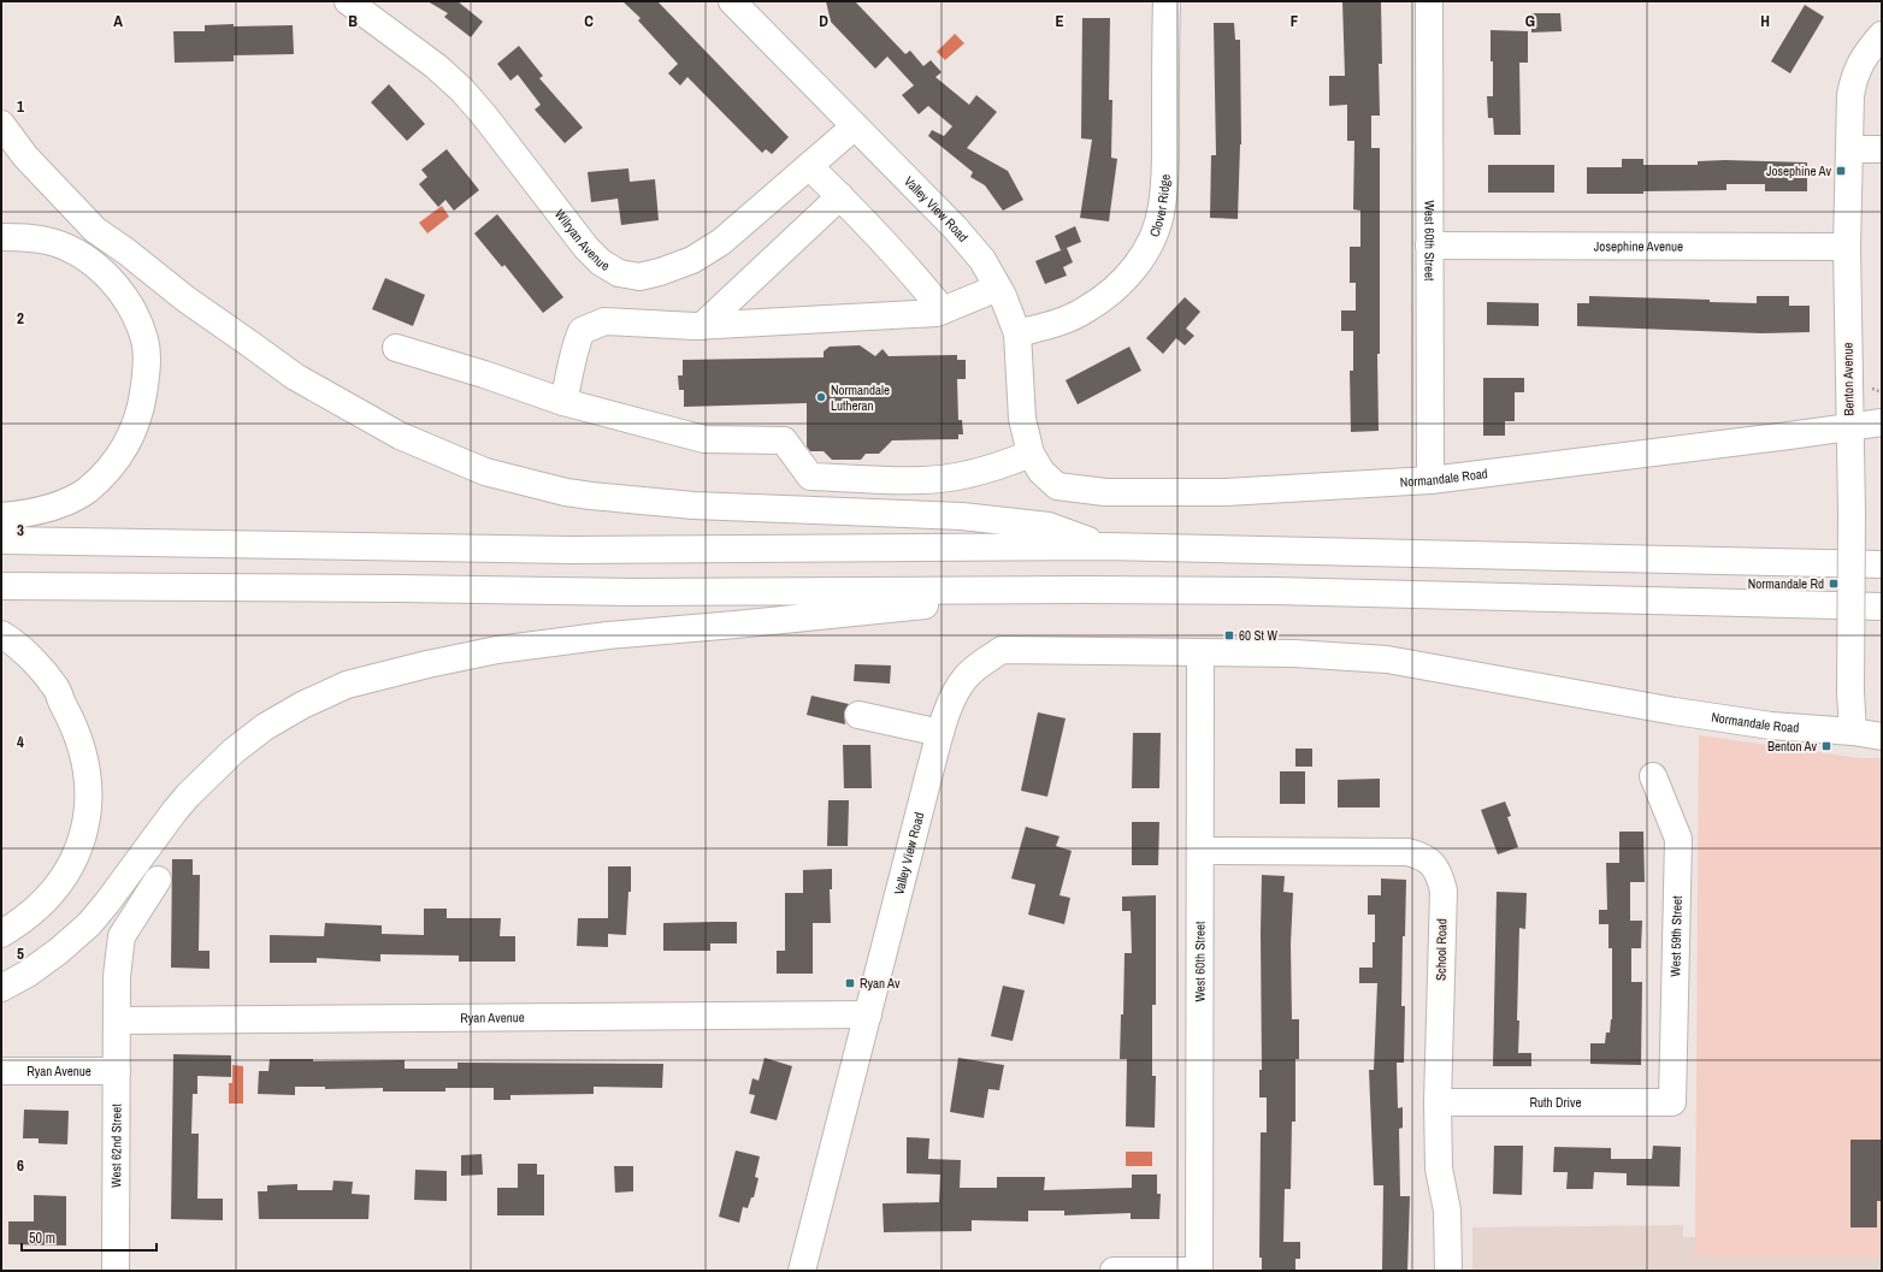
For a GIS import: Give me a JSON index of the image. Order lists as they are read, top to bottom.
{
  "streets": {
    "main road": [
      "Clover Ridge",
      "Valley View Road",
      "Wilryan Avenue",
      "West 60th Street",
      "Josephine Avenue",
      "Benton Avenue",
      "Normandale Road",
      "West 59th Street",
      "School Road",
      "Ryan Avenue",
      "Ruth Drive",
      "West 62nd Street"
    ]
  },
  "crossings": [
    ["Clover Ridge", "Valley View Road"],
    ["Valley View Road", "Wilryan Avenue"],
    ["Valley View Road", "West 60th Street"],
    ["Valley View Road", "Normandale Road"],
    ["Valley View Road", "Ryan Avenue"],
    ["West 60th Street", "Josephine Avenue"],
    ["West 60th Street", "Normandale Road"],
    ["West 60th Street", "School Road"],
    ["Josephine Avenue", "Benton Avenue"],
    ["Benton Avenue", "Normandale Road"],
    ["West 59th Street", "Ruth Drive"],
    ["School Road", "Ruth Drive"],
    ["Ryan Avenue", "West 62nd Street"]
  ],
  "places": {
    "transit": [
      "Josephine Av",
      "Normandale Rd",
      "60 St W",
      "Benton Av",
      "Ryan Av"
    ],
    "other": ["Normandale Lutheran"]
  },
  "scale_bar": "50 m",
  "grid": {
    "columns": [
      "A",
      "B",
      "C",
      "D",
      "E",
      "F",
      "G",
      "H"
    ],
    "rows": [
      "1",
      "2",
      "3",
      "4",
      "5",
      "6"
    ]
  }
}
